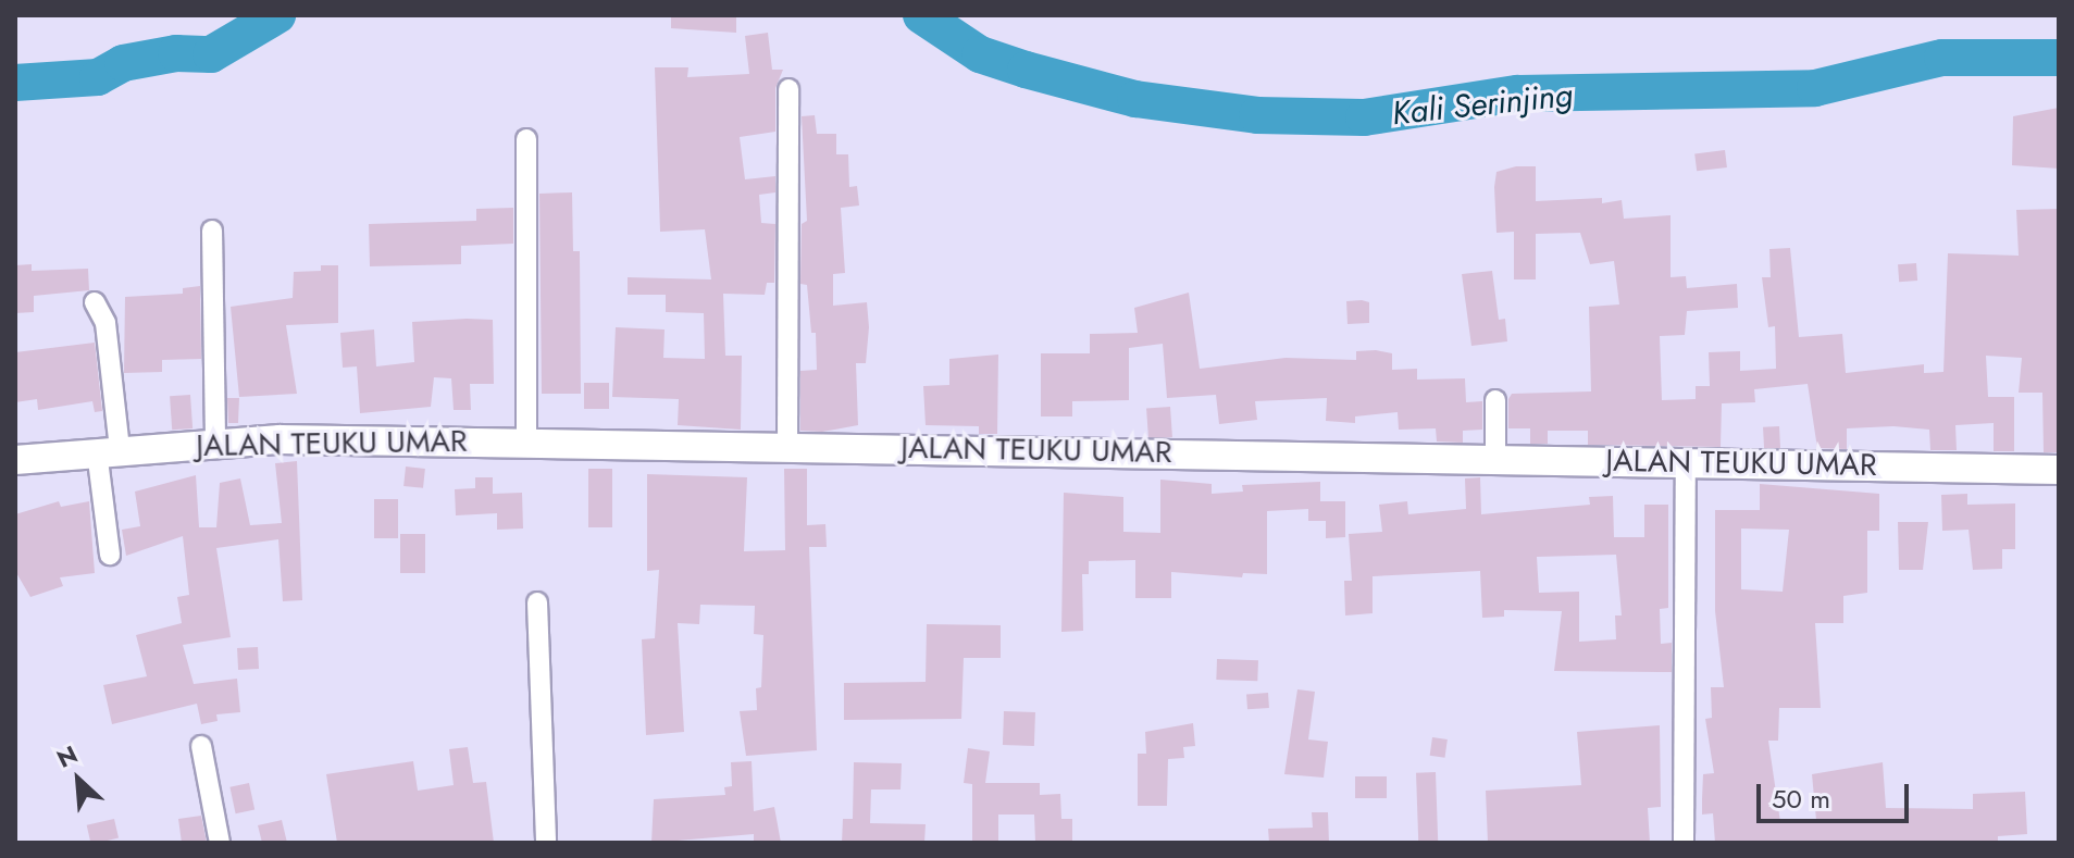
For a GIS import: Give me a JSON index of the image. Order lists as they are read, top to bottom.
{
  "streets": {
    "main road": ["JALAN TEUKU UMAR"]
  },
  "water": ["Kali Serinjing"],
  "scale_bar": "50 m",
  "north": "top left"
}
